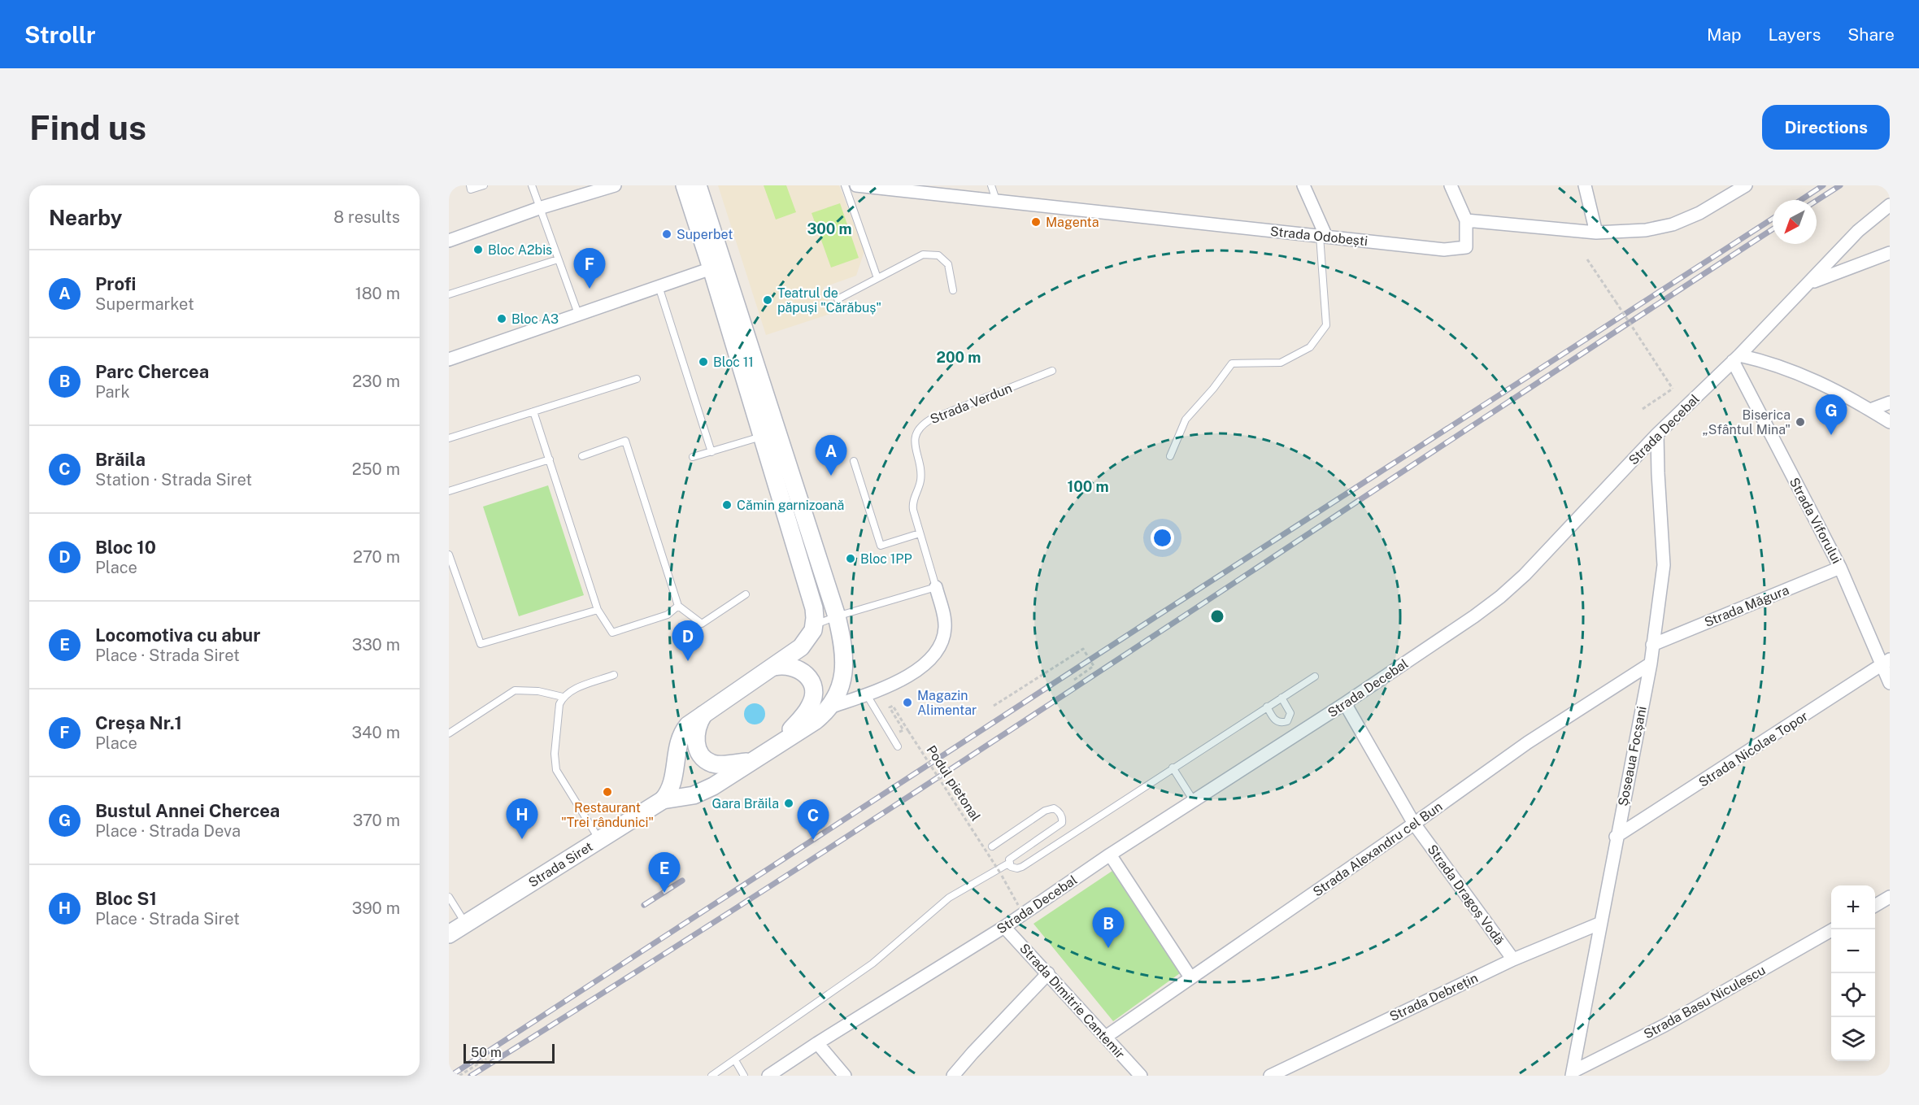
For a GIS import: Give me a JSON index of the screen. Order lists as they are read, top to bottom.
{
  "streets": {
    "street": [
      "Strada Odobești",
      "Strada Decebal",
      "Strada Viforului",
      "Strada Măgura",
      "Strada Nicolae Topor",
      "Șoseaua Focșani",
      "Strada Alexandru cel Bun",
      "Strada Siret",
      "Strada Dragoș Vodă",
      "Strada Debrețin",
      "Strada Dimitrie Cantemir",
      "Strada Basu Niculescu"
    ],
    "lane": ["Strada Verdun"],
    "path": ["Podul pietonal"]
  },
  "crossings": [
    ["Strada Decebal", "Strada Viforului"],
    ["Strada Decebal", "Șoseaua Focșani"],
    ["Strada Decebal", "Strada Dragoș Vodă"],
    ["Strada Decebal", "Strada Dimitrie Cantemir"],
    ["Strada Viforului", "Strada Măgura"],
    ["Strada Viforului", "Strada Nicolae Topor"],
    ["Strada Măgura", "Șoseaua Focșani"],
    ["Strada Nicolae Topor", "Șoseaua Focșani"],
    ["Șoseaua Focșani", "Strada Alexandru cel Bun"],
    ["Șoseaua Focșani", "Strada Debrețin"],
    ["Șoseaua Focșani", "Strada Basu Niculescu"],
    ["Strada Alexandru cel Bun", "Strada Dragoș Vodă"],
    ["Strada Alexandru cel Bun", "Strada Dimitrie Cantemir"],
    ["Strada Dragoș Vodă", "Strada Debrețin"]
  ],
  "places": [
    "Magenta",
    "Superbet",
    "Bloc A2bis",
    "Teatrul de păpuși \"Cărăbuș\"",
    "Bloc A3",
    "Bloc 11",
    "Biserica „Sfântul Mina\"",
    "Cămin garnizoană",
    "Bloc 1PP",
    "Magazin Alimentar",
    "Restaurant \"Trei rândunici\"",
    "Gara Brăila"
  ],
  "scale_bar": "50 m",
  "north": "bottom left",
  "page": {
    "header": "Strollr",
    "nav": ["Map", "Layers", "Share"],
    "buttons": "Directions",
    "title": "Find us",
    "heading": ["Nearby", "8 results"],
    "pins": [
      "F",
      "G",
      "A",
      "D",
      "H",
      "C",
      "E",
      "B"
    ],
    "list": [
      {
        "mark": "A",
        "name": "Profi",
        "note": "Supermarket",
        "value": "180 m"
      },
      {
        "mark": "B",
        "name": "Parc Chercea",
        "note": "Park",
        "value": "230 m"
      },
      {
        "mark": "C",
        "name": "Brăila",
        "note": "Station · Strada Siret",
        "value": "250 m"
      },
      {
        "mark": "D",
        "name": "Bloc 10",
        "note": "Place",
        "value": "270 m"
      },
      {
        "mark": "E",
        "name": "Locomotiva cu abur",
        "note": "Place · Strada Siret",
        "value": "330 m"
      },
      {
        "mark": "F",
        "name": "Creșa Nr.1",
        "note": "Place",
        "value": "340 m"
      },
      {
        "mark": "G",
        "name": "Bustul Annei Chercea",
        "note": "Place · Strada Deva",
        "value": "370 m"
      },
      {
        "mark": "H",
        "name": "Bloc S1",
        "note": "Place · Strada Siret",
        "value": "390 m"
      }
    ],
    "map_buttons": ["+", "−"],
    "scale": "50 m"
  },
  "rings": ["300 m", "200 m", "100 m"]
}
